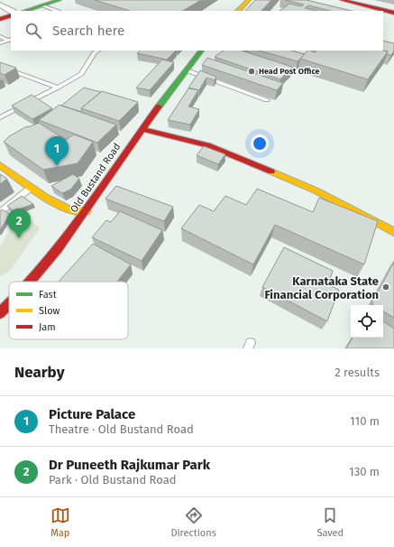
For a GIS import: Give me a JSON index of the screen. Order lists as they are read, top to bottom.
{
  "streets": {
    "street": ["Old Bustand Road"]
  },
  "places": ["Head Post Office", "Karnataka State Financial Corporation"],
  "legend": ["Fast", "Slow", "Jam"],
  "page": {
    "search": "Search here",
    "pins": ["1", "2"],
    "heading": ["Nearby", "2 results"],
    "list": [
      {
        "mark": "1",
        "name": "Picture Palace",
        "note": "Theatre · Old Bustand Road",
        "value": "110 m"
      },
      {
        "mark": "2",
        "name": "Dr Puneeth Rajkumar Park",
        "note": "Park · Old Bustand Road",
        "value": "130 m"
      }
    ],
    "nav": ["Map", "Directions", "Saved"]
  }
}
